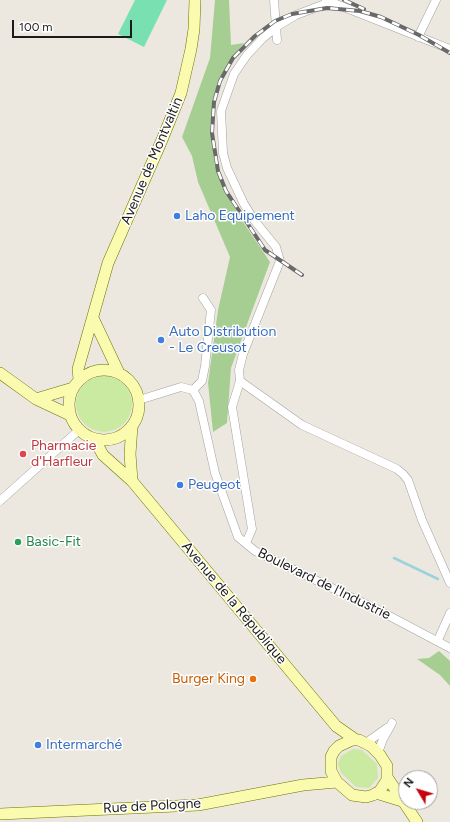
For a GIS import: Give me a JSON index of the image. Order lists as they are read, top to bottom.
{
  "streets": {
    "street": [
      "Avenue de Montvaltin",
      "Boulevard de l'Industrie",
      "Avenue de la République",
      "Rue de Pologne"
    ]
  },
  "crossings": [
    ["Avenue de Montvaltin", "Avenue de la République"],
    ["Avenue de la République", "Rue de Pologne"]
  ],
  "places": [
    "Laho Equipement",
    "Auto Distribution - Le Creusot",
    "Pharmacie d'Harfleur",
    "Peugeot",
    "Basic-Fit",
    "Burger King",
    "Intermarché"
  ],
  "scale_bar": "100 m",
  "north": "top left"
}
